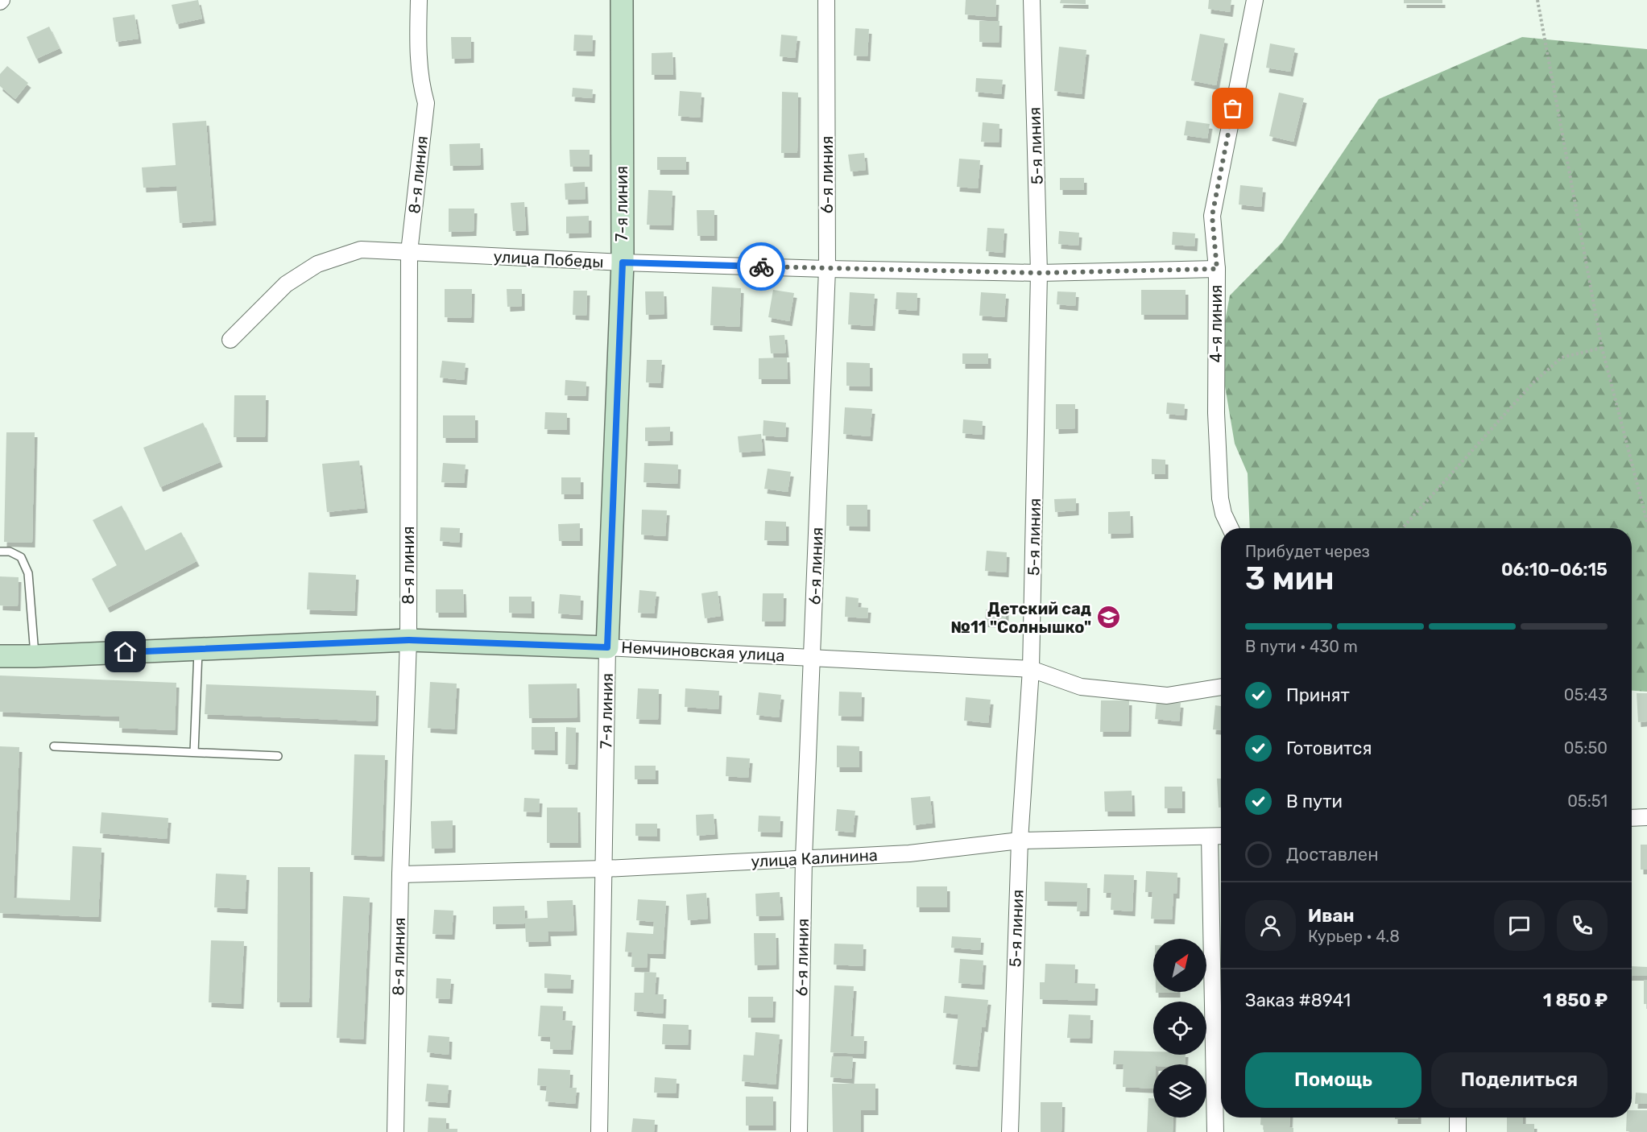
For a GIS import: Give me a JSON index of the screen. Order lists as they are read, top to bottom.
{
  "streets": {
    "main road": ["7-я линия", "Немчиновская улица"],
    "street": [
      "5-я линия",
      "8-я линия",
      "6-я линия",
      "улица Победы",
      "4-я линия",
      "улица Калинина"
    ]
  },
  "crossings": [
    ["5-я линия", "улица Победы"],
    ["5-я линия", "Немчиновская улица"],
    ["5-я линия", "улица Калинина"],
    ["8-я линия", "улица Победы"],
    ["8-я линия", "Немчиновская улица"],
    ["8-я линия", "улица Калинина"],
    ["6-я линия", "улица Победы"],
    ["6-я линия", "Немчиновская улица"],
    ["6-я линия", "улица Калинина"],
    ["7-я линия", "улица Победы"],
    ["7-я линия", "Немчиновская улица"],
    ["7-я линия", "улица Калинина"],
    ["улица Победы", "4-я линия"]
  ],
  "places": {
    "school or university": ["Детский сад №11 \"Солнышко\""]
  },
  "north": "top right",
  "page": {
    "heading": ["3 мин", "Прибудет через", "06:10–06:15"],
    "panel": [
      "Иван",
      "Курьер · 4.8",
      "Заказ #8941",
      "1 850 ₽"
    ],
    "bar": "В пути · 430 m",
    "list": [
      ["Принят", "05:43"],
      ["Готовится", "05:50"],
      ["В пути", "05:51"],
      "Доставлен"
    ],
    "buttons": ["Помощь", "Поделиться"]
  }
}
